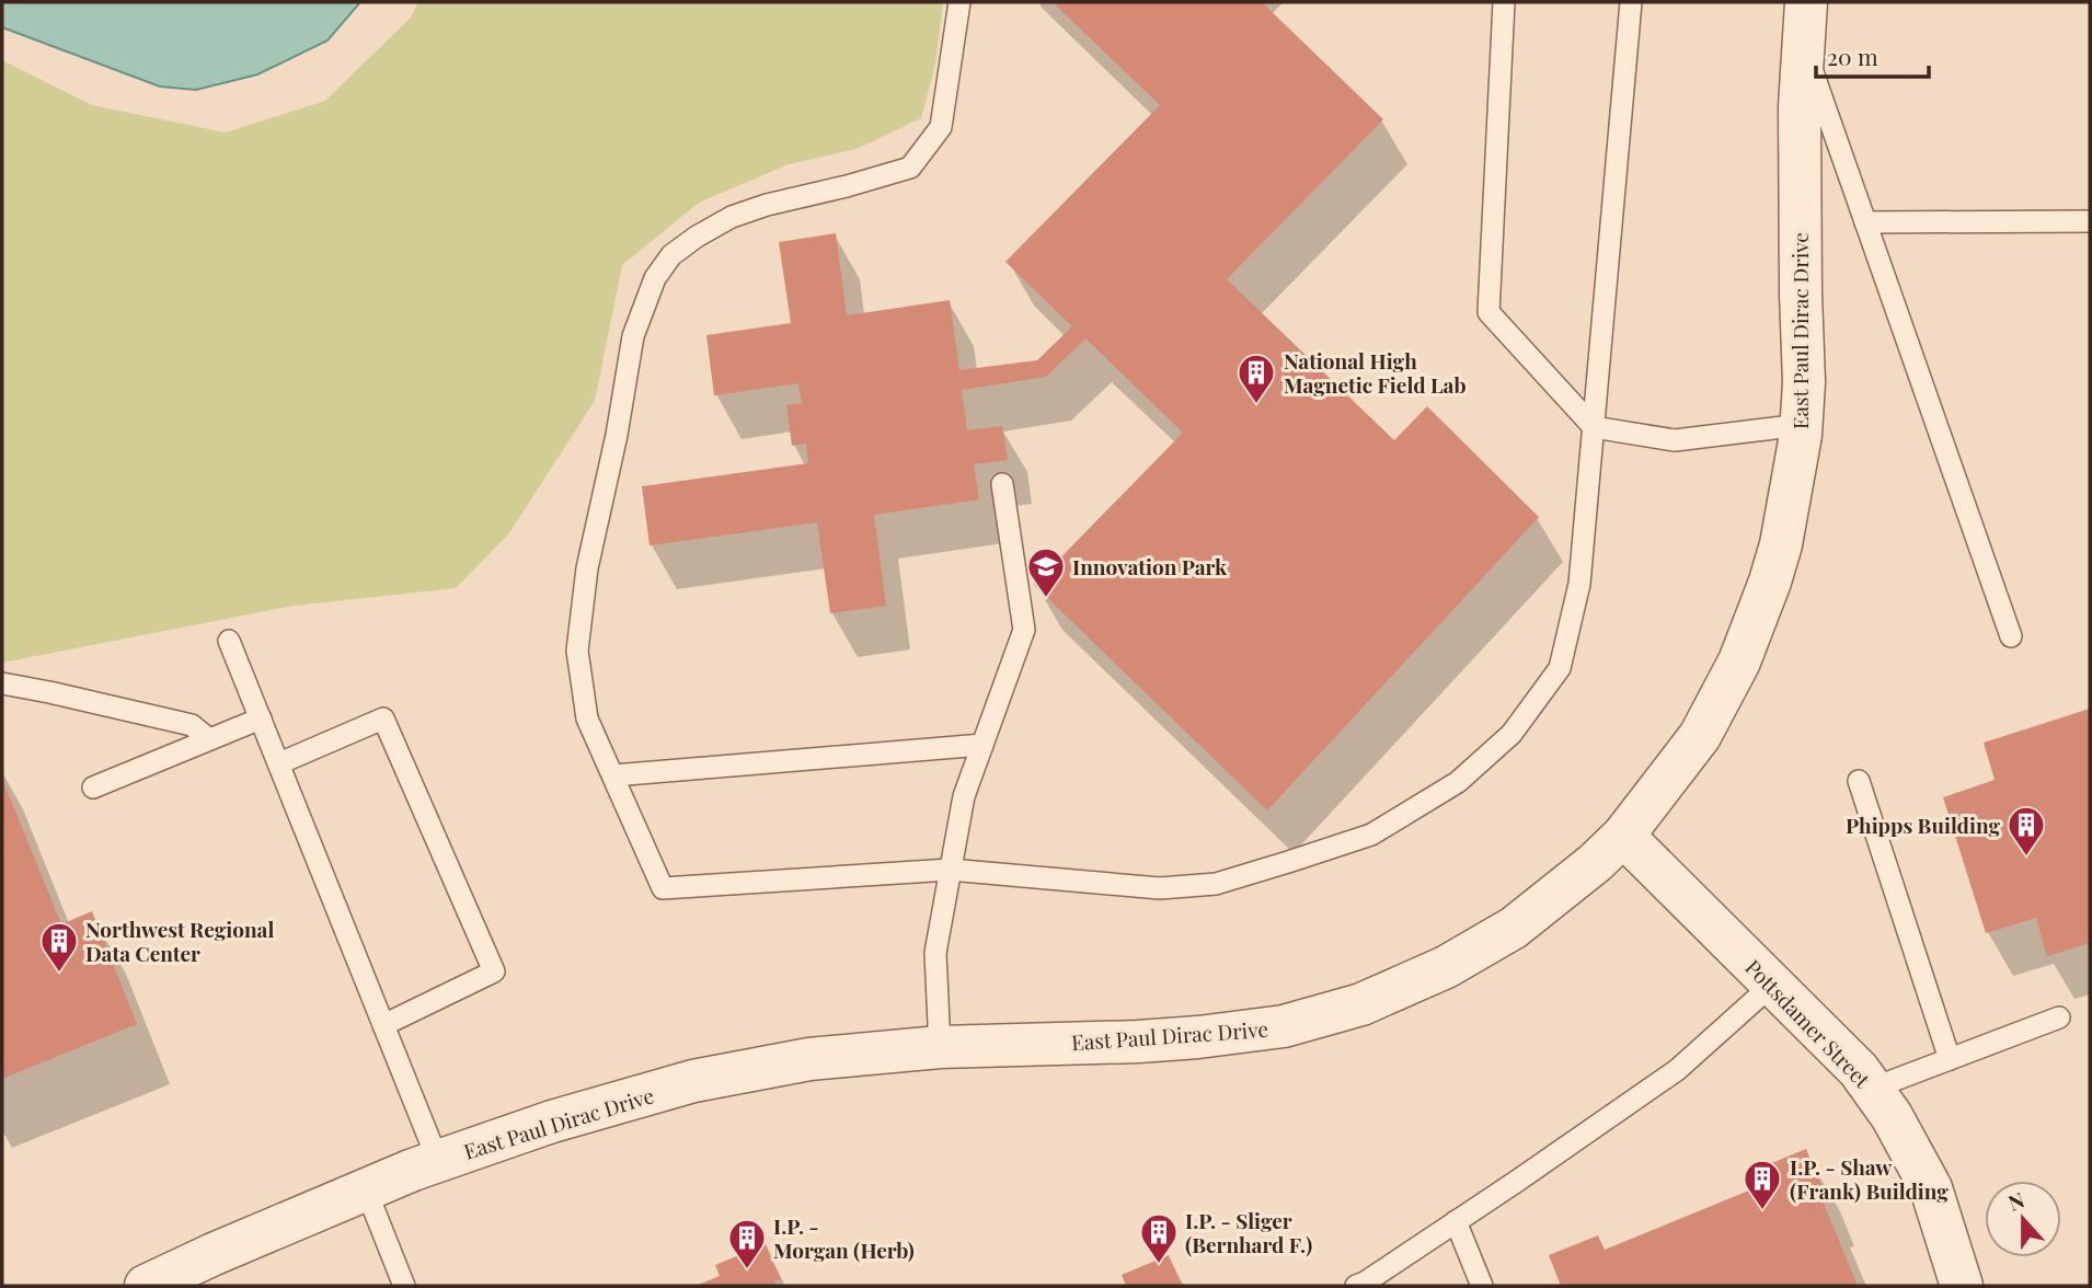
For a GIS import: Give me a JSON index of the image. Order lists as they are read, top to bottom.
{
  "streets": {
    "street": ["East Paul Dirac Drive", "Pottsdamer Street"]
  },
  "crossings": [
    ["East Paul Dirac Drive", "Pottsdamer Street"]
  ],
  "places": {
    "building": [
      "National High Magnetic Field Lab",
      "Phipps Building",
      "Northwest Regional Data Center",
      "I.P. - Shaw (Frank) Building",
      "I.P. - Sliger (Bernhard F.)",
      "I.P. - Morgan (Herb)"
    ],
    "school or university": ["Innovation Park"]
  },
  "scale_bar": "20 m",
  "north": "top"
}
